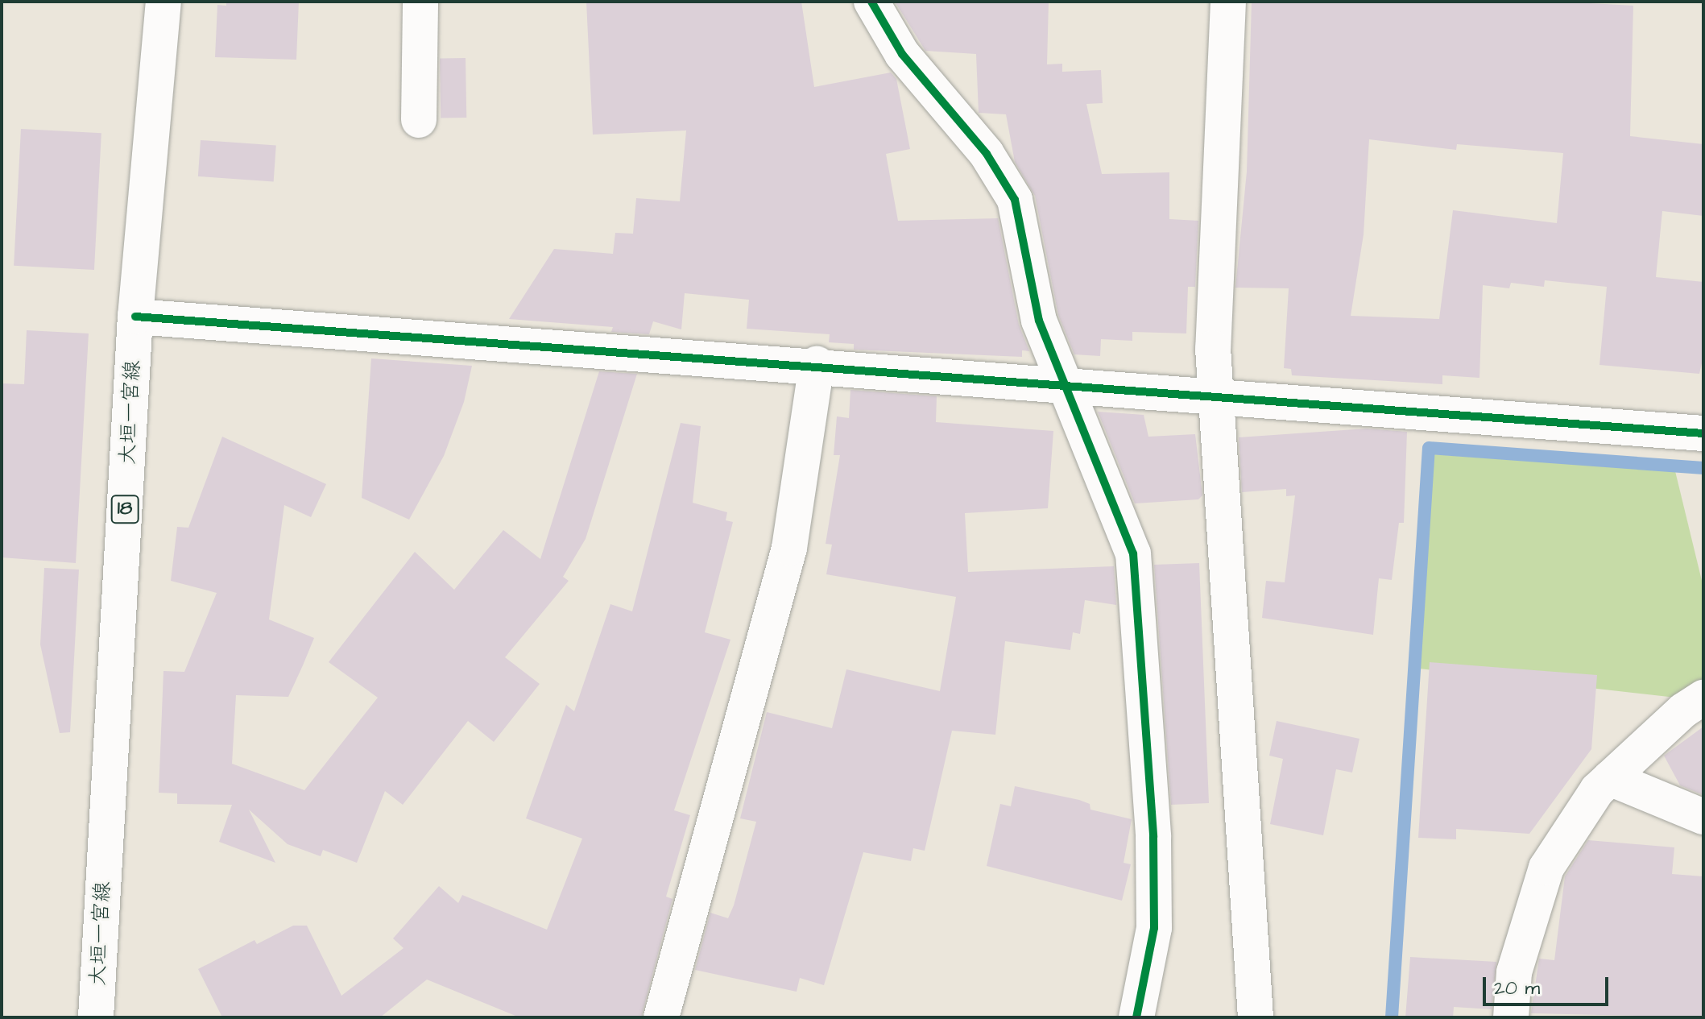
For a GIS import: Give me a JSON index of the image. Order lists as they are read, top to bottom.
{
  "streets": {
    "street": ["大垣一宮線", "18"]
  },
  "scale_bar": "20 m"
}
